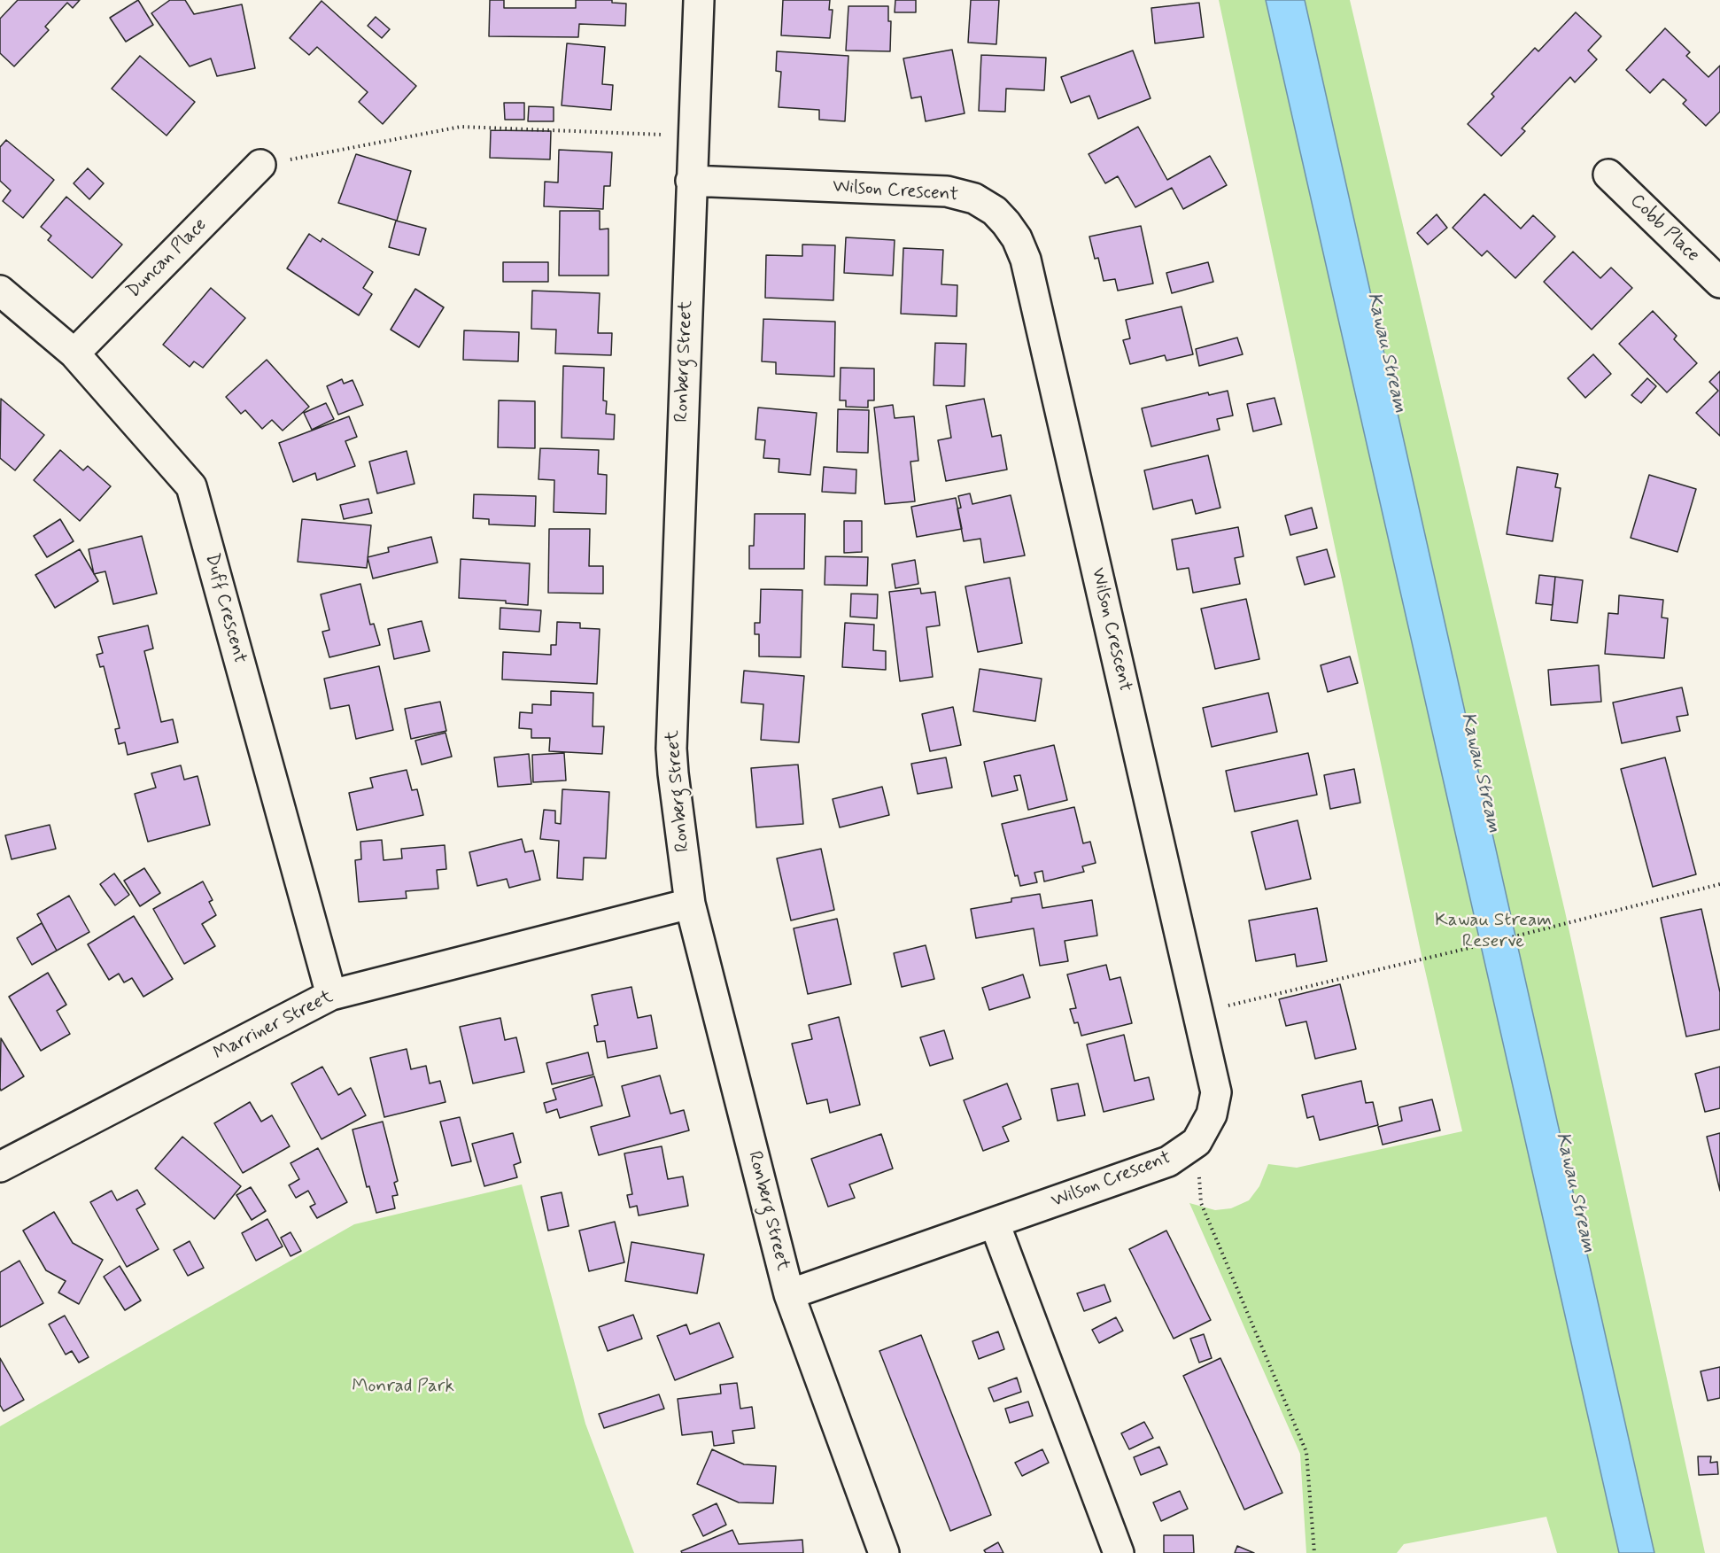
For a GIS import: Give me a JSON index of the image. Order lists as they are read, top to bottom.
{
  "streets": {
    "street": [
      "Wilson Crescent",
      "Cobb Place",
      "Duncan Place",
      "Ronberg Street",
      "Duff Crescent",
      "Marriner Street"
    ]
  },
  "crossings": [
    ["Wilson Crescent", "Ronberg Street"],
    ["Duncan Place", "Duff Crescent"],
    ["Ronberg Street", "Marriner Street"],
    ["Duff Crescent", "Marriner Street"]
  ],
  "water": ["Kawau Stream"],
  "parks": ["Kawau Stream Reserve", "Monrad Park"]
}
